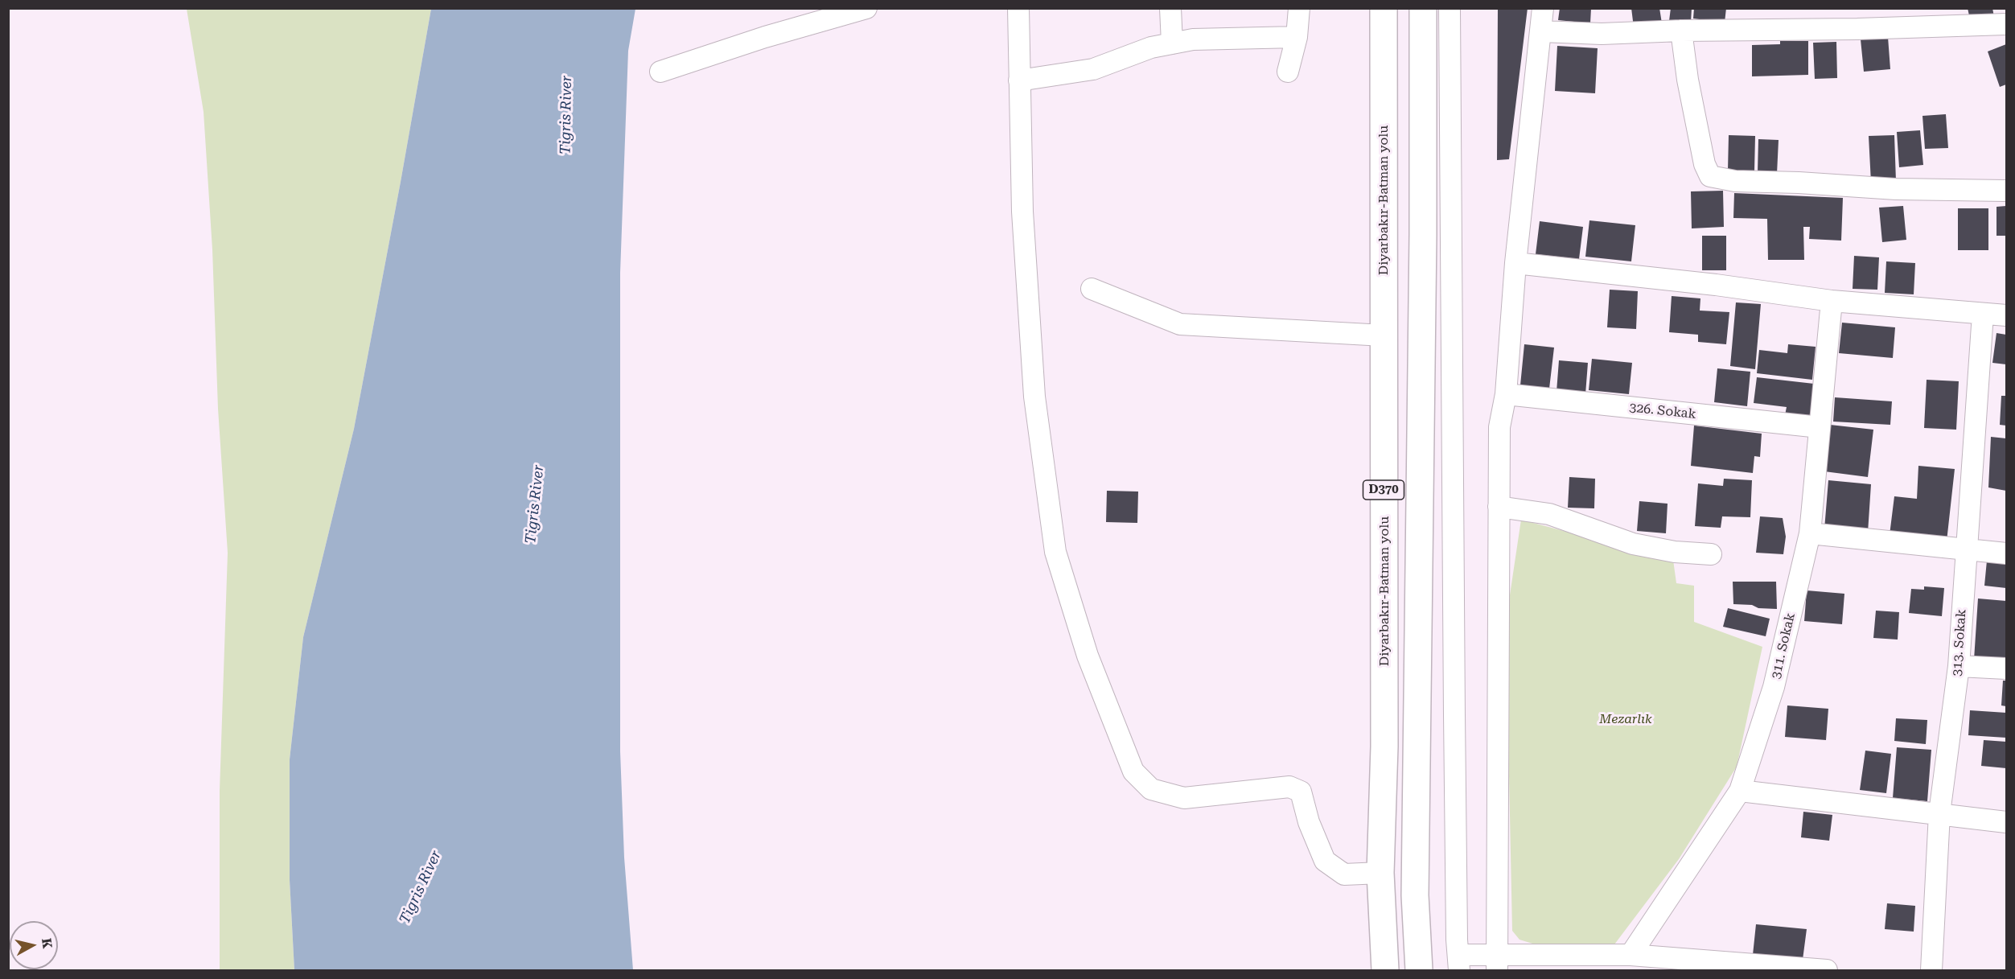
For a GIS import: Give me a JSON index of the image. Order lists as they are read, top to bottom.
{
  "streets": {
    "highway": ["Diyarbakır-Batman yolu", "D370"],
    "street": ["326. Sokak", "313. Sokak", "311. Sokak"]
  },
  "crossings": [
    ["326. Sokak", "311. Sokak"]
  ],
  "water": ["Tigris River"],
  "parks": ["Mezarlık"],
  "north": "right"
}
